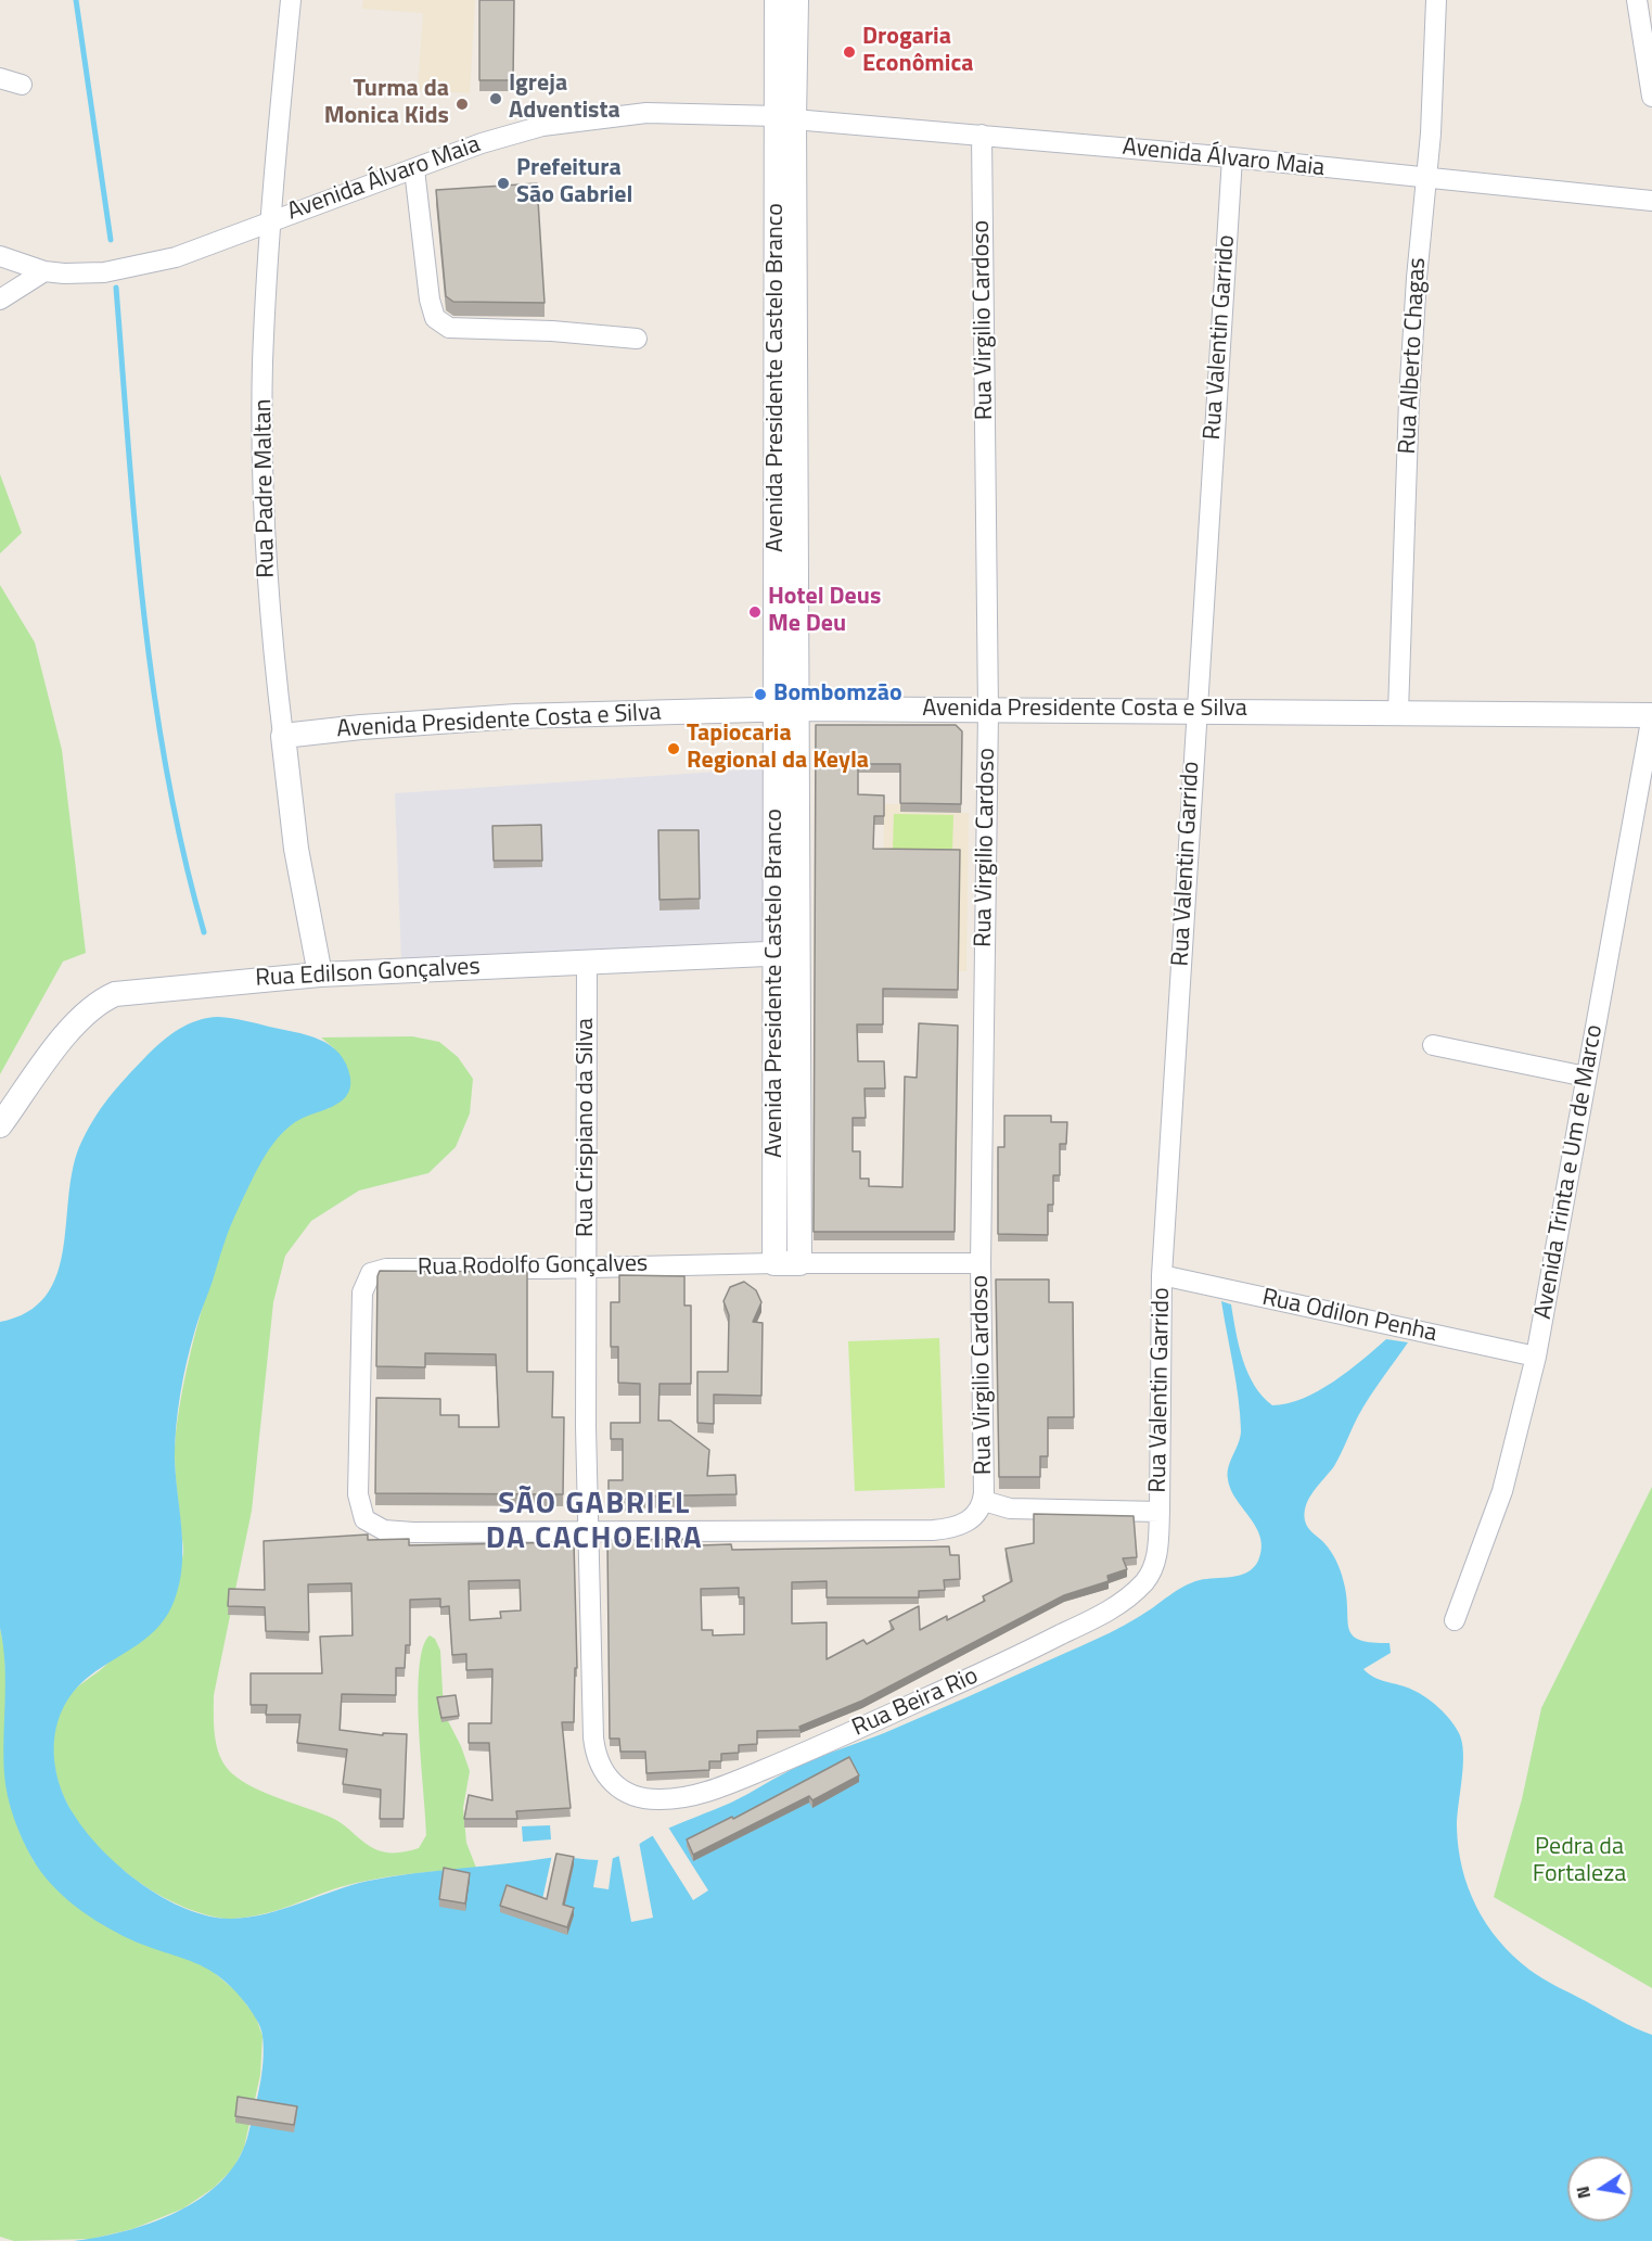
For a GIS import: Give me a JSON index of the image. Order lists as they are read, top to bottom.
{
  "streets": {
    "street": [
      "Avenida Álvaro Maia",
      "Rua Virgilio Cardoso",
      "Rua Valentin Garrido",
      "Rua Alberto Chagas",
      "Avenida Presidente Castelo Branco",
      "Rua Padre Maltan",
      "Avenida Presidente Costa e Silva",
      "Rua Edilson Gonçalves",
      "Rua Crispiano da Silva",
      "Avenida Trinta e Um de Marco",
      "Rua Rodolfo Gonçalves",
      "Rua Odilon Penha",
      "Rua Beira Rio"
    ]
  },
  "crossings": [
    ["Avenida Álvaro Maia", "Rua Virgilio Cardoso"],
    ["Avenida Álvaro Maia", "Rua Valentin Garrido"],
    ["Avenida Álvaro Maia", "Rua Alberto Chagas"],
    ["Avenida Álvaro Maia", "Avenida Presidente Castelo Branco"],
    ["Avenida Álvaro Maia", "Rua Padre Maltan"],
    ["Rua Virgilio Cardoso", "Avenida Presidente Costa e Silva"],
    ["Rua Virgilio Cardoso", "Rua Rodolfo Gonçalves"],
    ["Rua Valentin Garrido", "Avenida Presidente Costa e Silva"],
    ["Rua Valentin Garrido", "Rua Odilon Penha"],
    ["Rua Valentin Garrido", "Rua Beira Rio"],
    ["Rua Alberto Chagas", "Avenida Presidente Costa e Silva"],
    ["Avenida Presidente Castelo Branco", "Avenida Presidente Costa e Silva"],
    ["Avenida Presidente Castelo Branco", "Rua Edilson Gonçalves"],
    ["Avenida Presidente Castelo Branco", "Rua Rodolfo Gonçalves"],
    ["Rua Padre Maltan", "Avenida Presidente Costa e Silva"],
    ["Rua Padre Maltan", "Rua Edilson Gonçalves"],
    ["Avenida Presidente Costa e Silva", "Avenida Trinta e Um de Marco"],
    ["Rua Edilson Gonçalves", "Rua Crispiano da Silva"],
    ["Rua Crispiano da Silva", "Rua Rodolfo Gonçalves"],
    ["Rua Crispiano da Silva", "Rua Beira Rio"],
    ["Avenida Trinta e Um de Marco", "Rua Odilon Penha"]
  ],
  "districts": ["SÃO GABRIEL DA CACHOEIRA"],
  "parks": ["Pedra da Fortaleza"],
  "places": [
    "Drogaria Econômica",
    "Igreja Adventista",
    "Turma da Monica Kids",
    "Prefeitura São Gabriel",
    "Hotel Deus Me Deu",
    "Bombomzão",
    "Tapiocaria Regional da Keyla"
  ],
  "north": "left"
}
